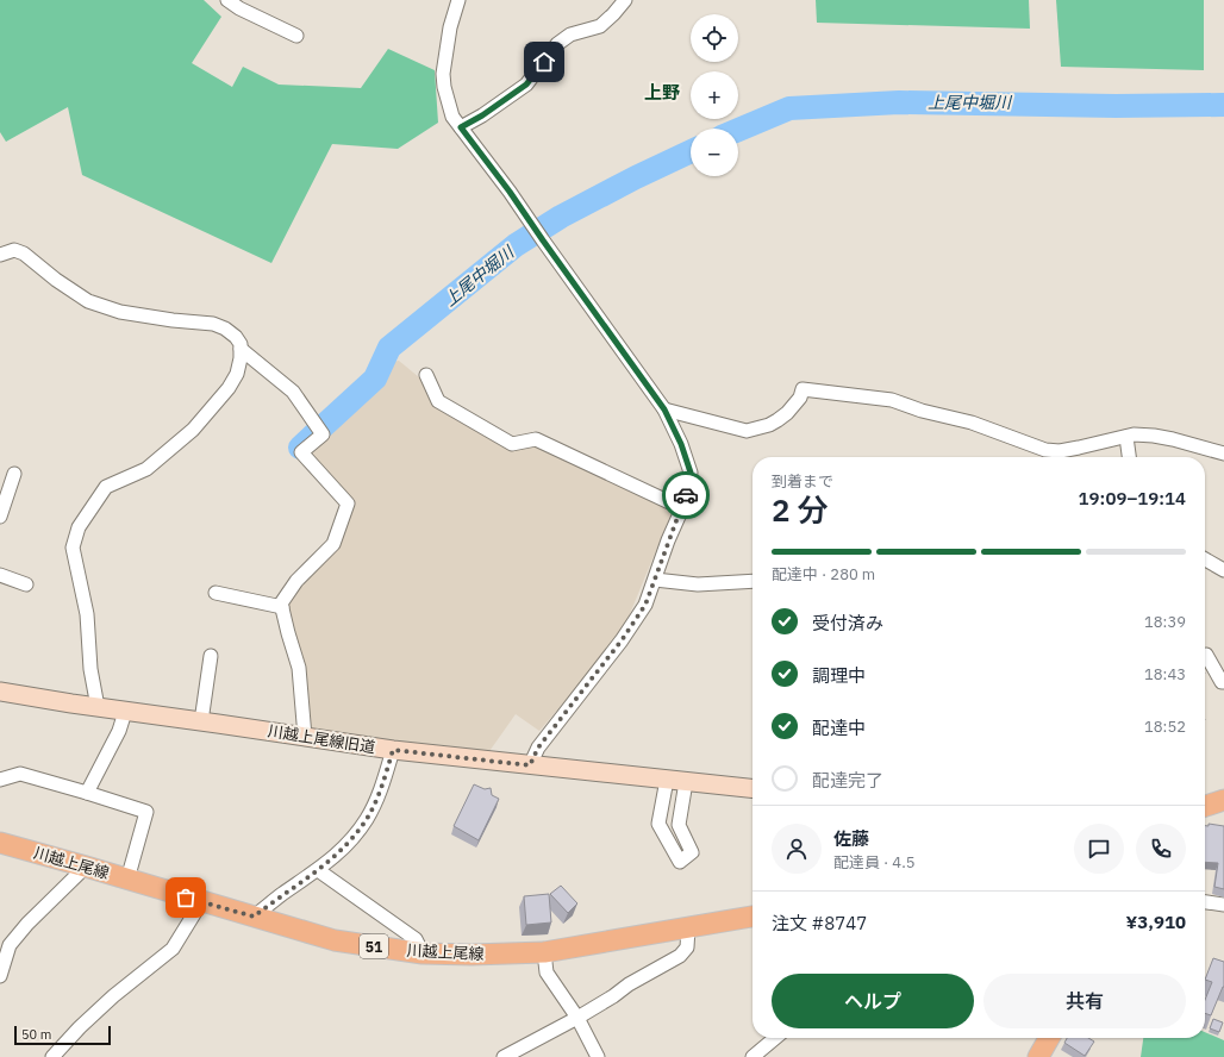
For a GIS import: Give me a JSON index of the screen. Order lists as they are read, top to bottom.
{
  "streets": {
    "main road": ["川越上尾線", "51"],
    "street": ["川越上尾線旧道"]
  },
  "districts": ["上野"],
  "water": ["上尾中堀川"],
  "scale_bar": "50 m",
  "page": {
    "map_buttons": ["+", "−"],
    "heading": ["2 分", "到着まで", "19:09–19:14"],
    "panel": [
      "佐藤",
      "配達員 · 4.5",
      "注文 #8747",
      "¥3,910"
    ],
    "bar": "配達中 · 280 m",
    "list": [
      ["受付済み", "18:39"],
      ["調理中", "18:43"],
      ["配達中", "18:52"],
      "配達完了"
    ],
    "buttons": ["ヘルプ", "共有"],
    "scale": "50 m"
  }
}
